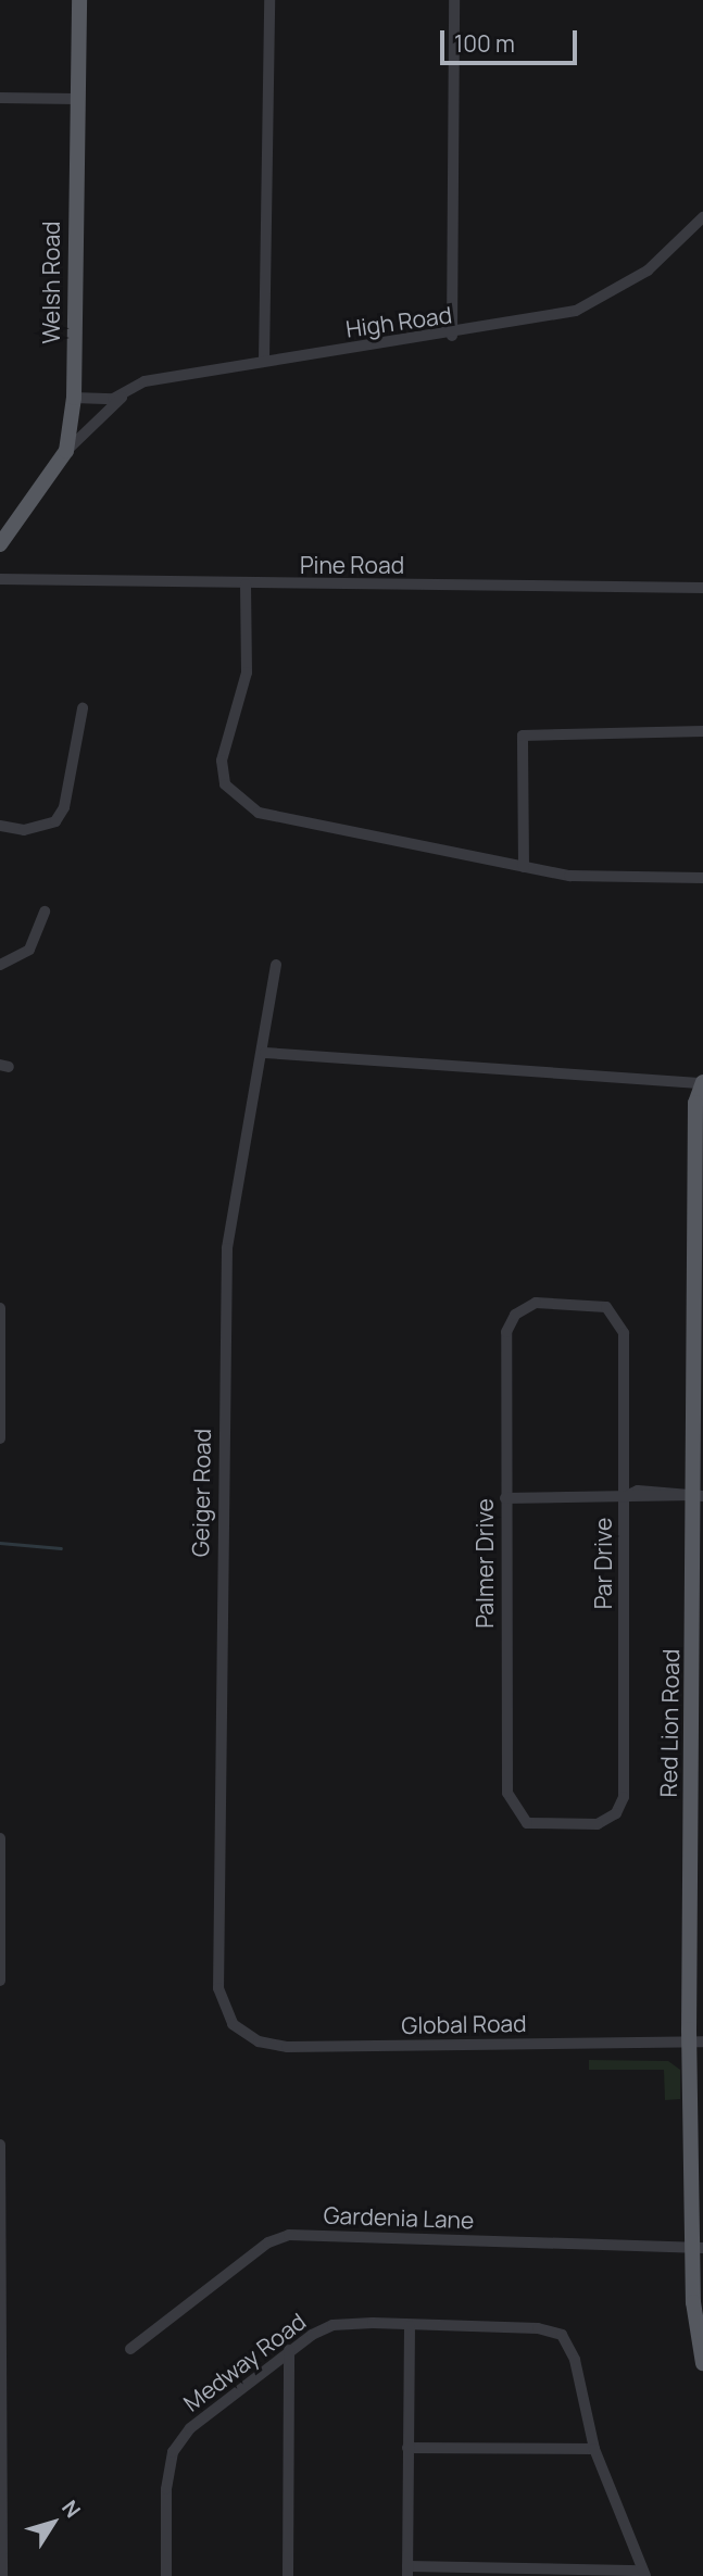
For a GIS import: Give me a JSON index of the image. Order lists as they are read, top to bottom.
{
  "streets": {
    "main road": ["Welsh Road", "Red Lion Road"],
    "street": [
      "High Road",
      "Pine Road",
      "Geiger Road",
      "Palmer Drive",
      "Par Drive",
      "Global Road",
      "Gardenia Lane",
      "Medway Road"
    ]
  },
  "crossings": [
    ["Welsh Road", "High Road"],
    ["Geiger Road", "Global Road"],
    ["Palmer Drive", "Par Drive"],
    ["Red Lion Road", "Global Road"],
    ["Red Lion Road", "Gardenia Lane"]
  ],
  "scale_bar": "100 m",
  "north": "top right"
}
